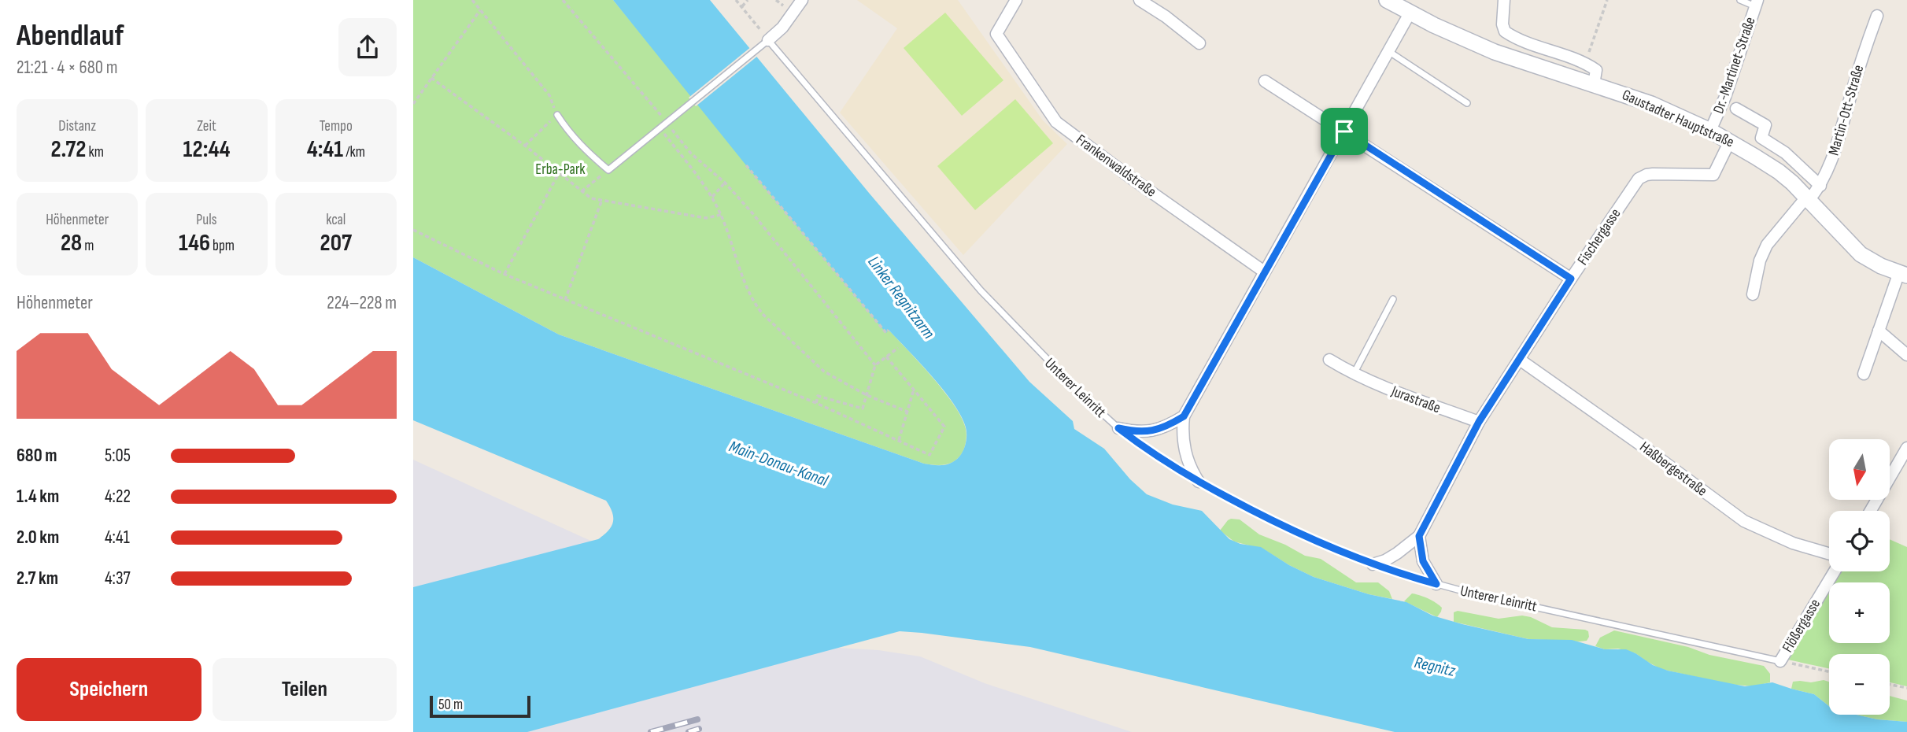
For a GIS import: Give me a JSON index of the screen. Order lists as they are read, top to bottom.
{
  "streets": {
    "street": [
      "Dr.-Martinet-Straße",
      "Martin-Ott-Straße",
      "Gaustadter Hauptstraße",
      "Frankenwaldstraße",
      "Fischergasse",
      "Jurastraße",
      "Haßbergestraße",
      "Flößergasse"
    ],
    "lane": ["Unterer Leinritt"]
  },
  "crossings": [
    ["Dr.-Martinet-Straße", "Gaustadter Hauptstraße"],
    ["Martin-Ott-Straße", "Gaustadter Hauptstraße"],
    ["Gaustadter Hauptstraße", "Fischergasse"],
    ["Fischergasse", "Unterer Leinritt"],
    ["Fischergasse", "Jurastraße"],
    ["Fischergasse", "Haßbergestraße"],
    ["Unterer Leinritt", "Flößergasse"]
  ],
  "water": ["Linker Regnitzarm", "Main-Donau-Kanal", "Regnitz"],
  "parks": ["Erba-Park"],
  "scale_bar": "50 m",
  "north": "bottom",
  "page": {
    "heading": ["Abendlauf", "21:21 · 4 × 680 m"],
    "stats": [
      ["Distanz", "2.72 km"],
      ["Zeit", "12:44"],
      ["Tempo", "4:41 /km"],
      ["Höhenmeter", "28 m"],
      ["Puls", "146 bpm"],
      ["kcal", "207"]
    ],
    "chart": ["Höhenmeter", "224–228 m"],
    "list": [
      {
        "name": "680 m",
        "note": "5:05"
      },
      {
        "name": "1.4 km",
        "note": "4:22"
      },
      {
        "name": "2.0 km",
        "note": "4:41"
      },
      {
        "name": "2.7 km",
        "note": "4:37"
      }
    ],
    "map_buttons": ["+", "−"],
    "buttons": ["Speichern", "Teilen"],
    "scale": "50 m"
  }
}
